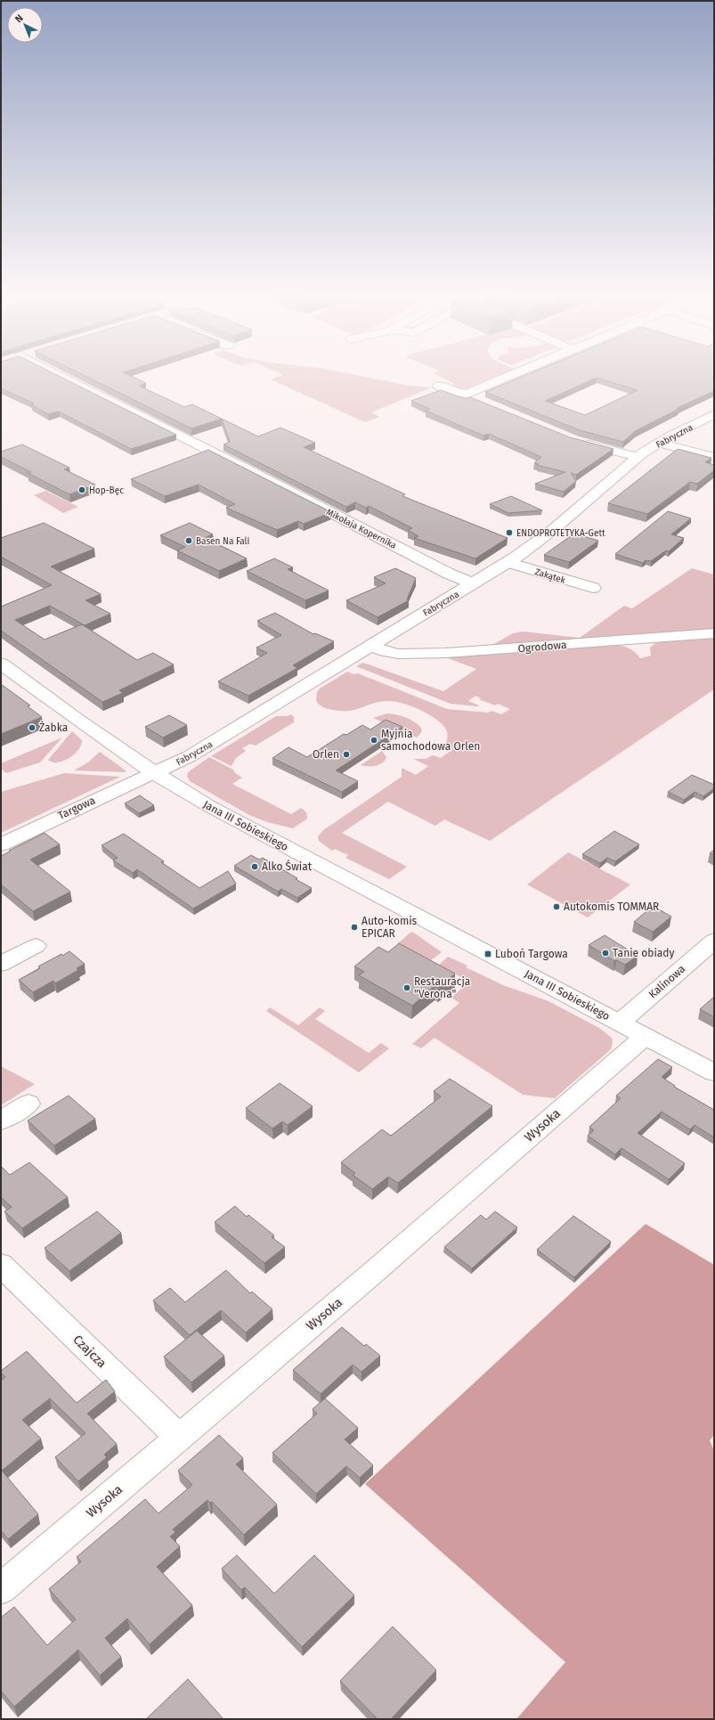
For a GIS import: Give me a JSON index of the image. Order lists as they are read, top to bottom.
{
  "streets": {
    "street": [
      "Fabryczna",
      "Mikołaja Kopernika",
      "Zakątek",
      "Ogrodowa",
      "Targowa",
      "Jana III Sobieskiego",
      "Kalinowa",
      "Wysoka",
      "Czajcza"
    ]
  },
  "crossings": [
    ["Fabryczna", "Mikołaja Kopernika"],
    ["Fabryczna", "Zakątek"],
    ["Fabryczna", "Ogrodowa"],
    ["Fabryczna", "Targowa"],
    ["Fabryczna", "Jana III Sobieskiego"],
    ["Targowa", "Jana III Sobieskiego"],
    ["Jana III Sobieskiego", "Kalinowa"],
    ["Jana III Sobieskiego", "Wysoka"],
    ["Wysoka", "Czajcza"]
  ],
  "places": {
    "other": [
      "Hop-Bęc",
      "ENDOPROTETYKA-Gett",
      "Basen Na Fali",
      "Żabka",
      "Myjnia samochodowa Orlen",
      "Orlen",
      "Alko Świat",
      "Autokomis TOMMAR",
      "Auto-komis EPICAR",
      "Tanie obiady",
      "Restauracja \"Verona\""
    ],
    "transit": ["Luboń Targowa"]
  },
  "north": "top left"
}
